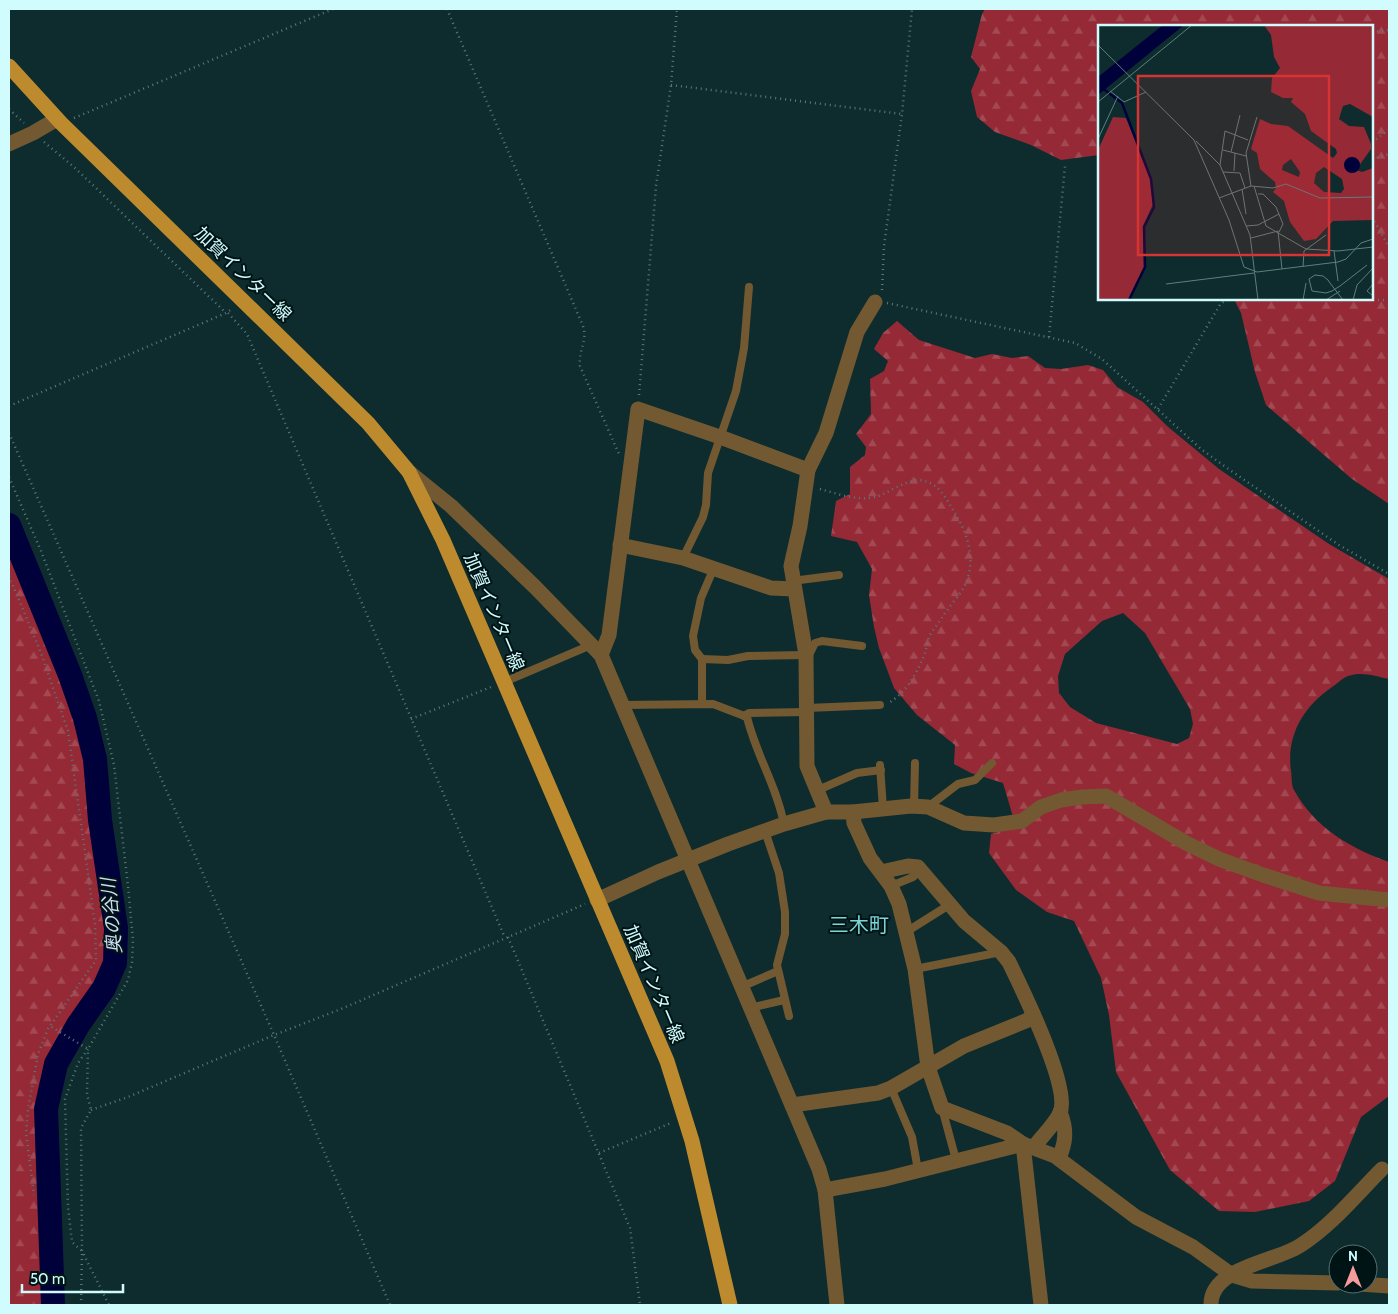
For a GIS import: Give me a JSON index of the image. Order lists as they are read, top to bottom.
{
  "streets": {
    "main road": ["加賀インター線"]
  },
  "districts": ["三木町"],
  "water": ["奥の谷川"],
  "scale_bar": "50 m",
  "north": "top"
}
